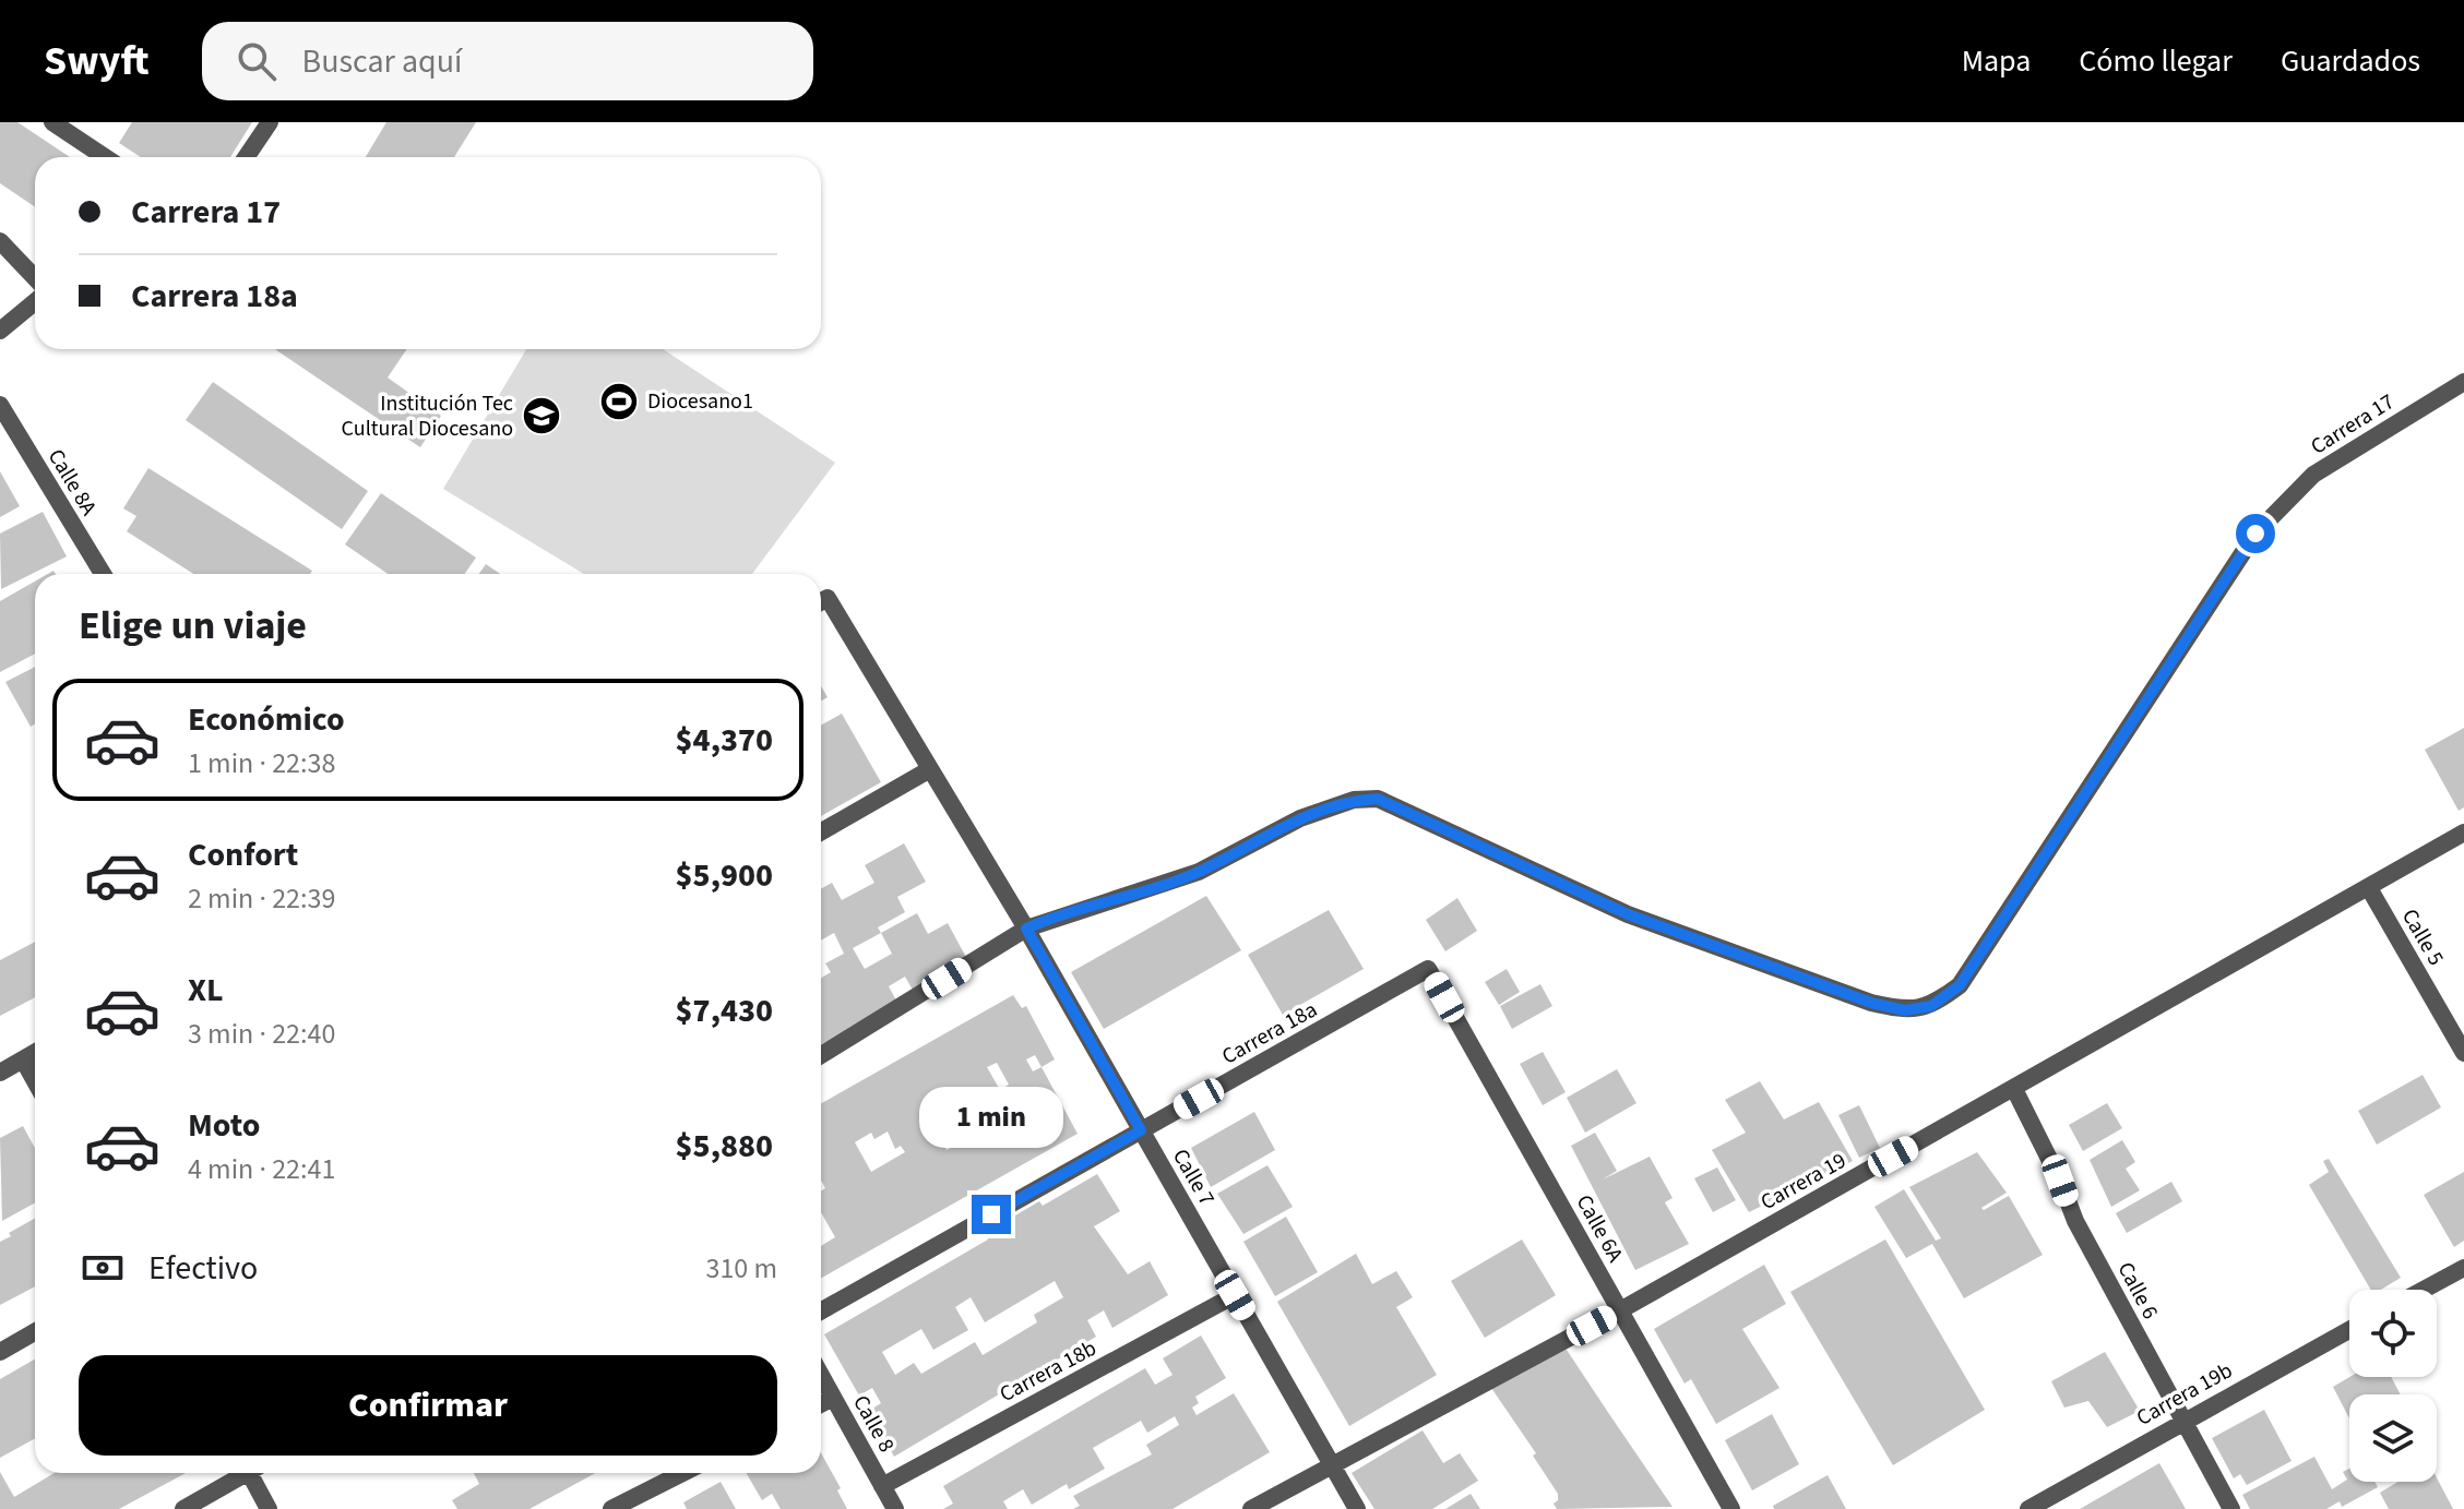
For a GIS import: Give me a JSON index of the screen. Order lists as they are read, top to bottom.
{
  "streets": {
    "street": [
      "Carrera 17",
      "Calle 8A",
      "Calle 5",
      "Carrera 18a",
      "Calle 7",
      "Carrera 19",
      "Calle 6A",
      "Calle 6",
      "Carrera 18b",
      "Carrera 19b",
      "Calle 8"
    ]
  },
  "crossings": [
    ["Carrera 17", "Calle 7"],
    ["Calle 5", "Carrera 19"],
    ["Carrera 18a", "Calle 7"],
    ["Carrera 18a", "Calle 6A"],
    ["Calle 7", "Carrera 19"],
    ["Calle 7", "Carrera 18b"],
    ["Carrera 19", "Calle 6A"],
    ["Carrera 19", "Calle 6"],
    ["Calle 6", "Carrera 19b"],
    ["Carrera 18b", "Calle 8"]
  ],
  "places": {
    "sports": ["Diocesano1"],
    "school or university": ["Institución Tec Cultural Diocesano"]
  },
  "page": {
    "header": "Swyft",
    "search": "Buscar aquí",
    "nav": ["Mapa", "Cómo llegar", "Guardados"],
    "banner": ["Carrera 17", "Carrera 18a"],
    "heading": "Elige un viaje",
    "list": [
      {
        "name": "Económico",
        "note": "1 min · 22:38",
        "value": "$4,370"
      },
      {
        "name": "Confort",
        "note": "2 min · 22:39",
        "value": "$5,900"
      },
      {
        "name": "XL",
        "note": "3 min · 22:40",
        "value": "$7,430"
      },
      {
        "name": "Moto",
        "note": "4 min · 22:41",
        "value": "$5,880"
      }
    ],
    "bubble": "1 min",
    "pay": ["Efectivo", "310 m"],
    "buttons": "Confirmar"
  }
}
